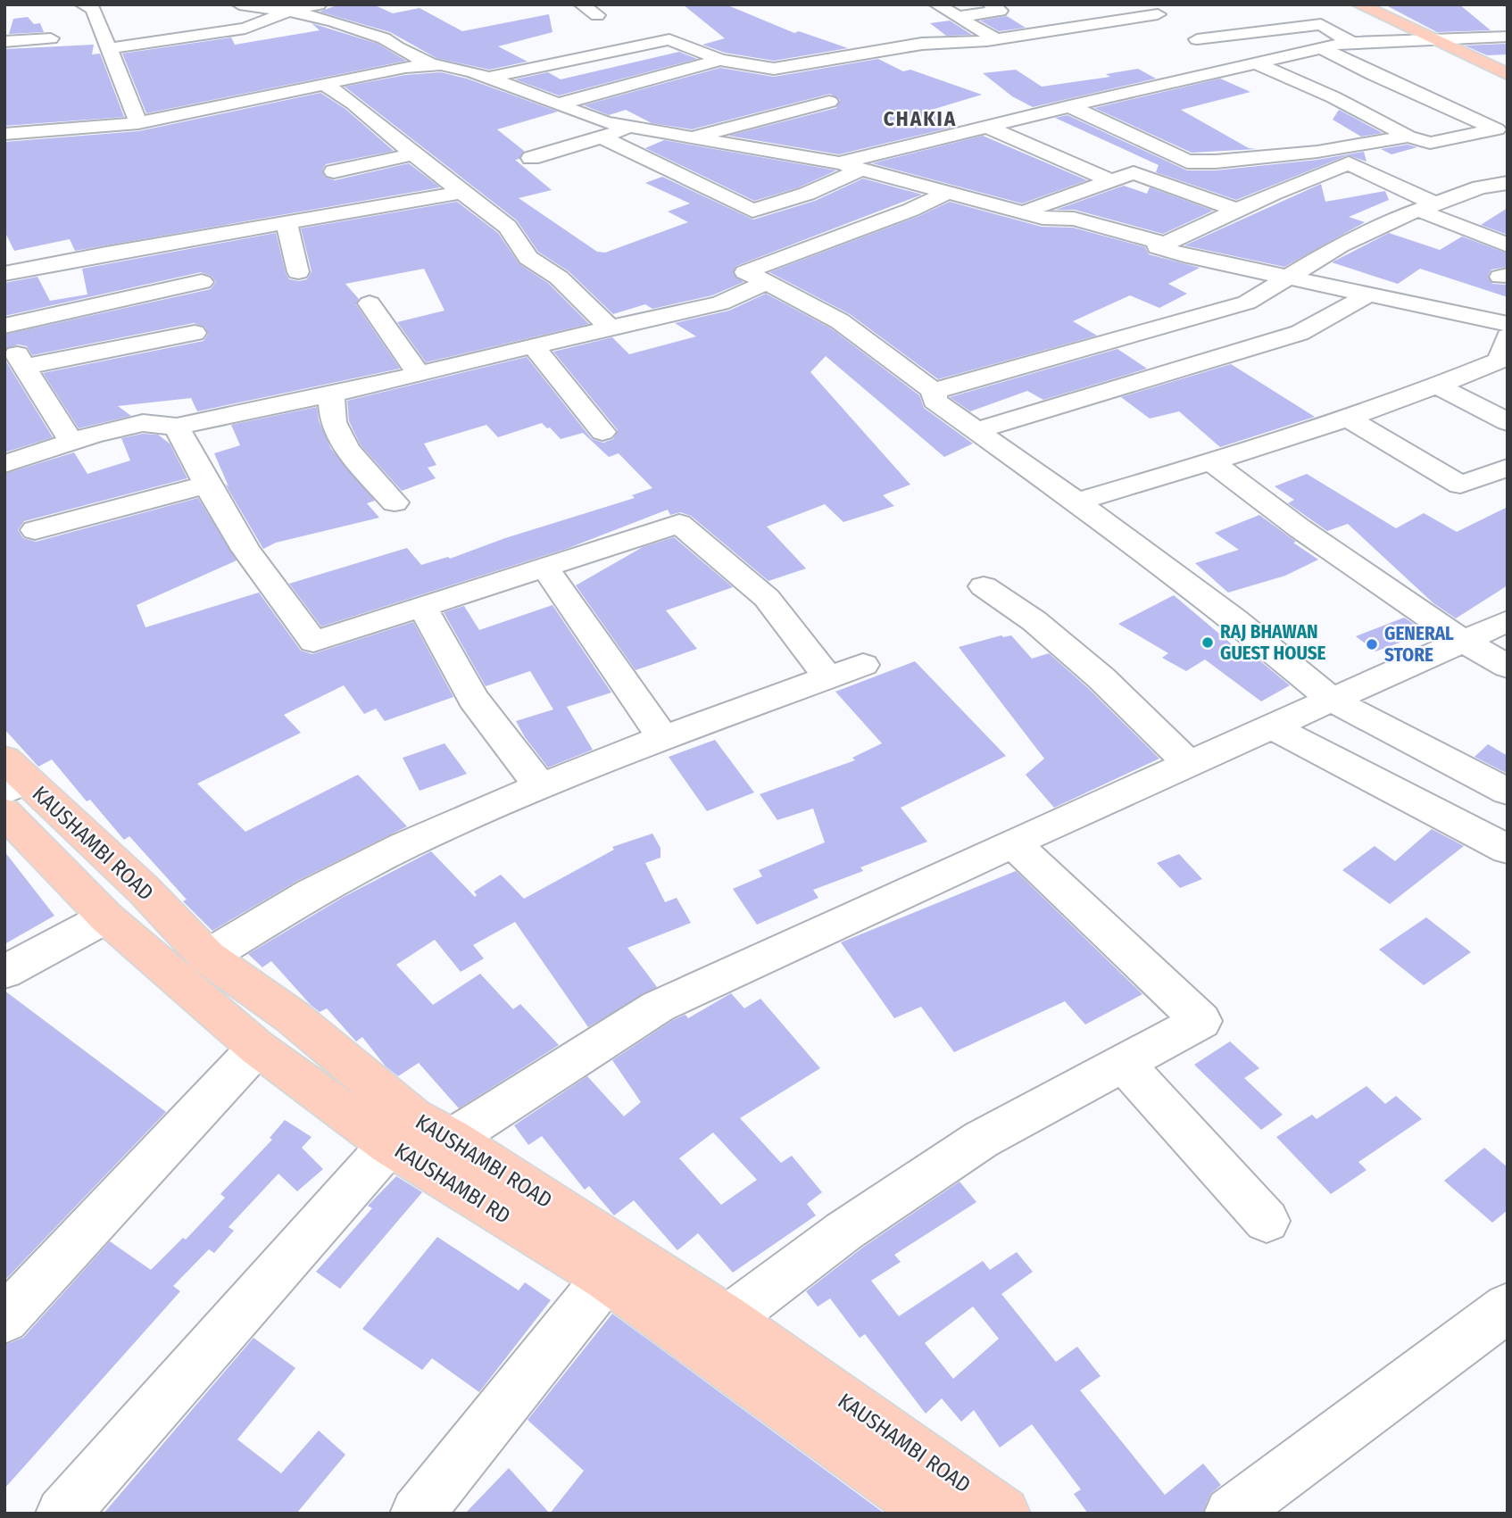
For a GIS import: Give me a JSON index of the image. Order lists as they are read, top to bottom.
{
  "streets": {
    "main road": ["KAUSHAMBI ROAD", "KAUSHAMBI RD"]
  },
  "crossings": [
    ["KAUSHAMBI ROAD", "KAUSHAMBI RD"]
  ],
  "districts": ["CHAKIA"],
  "places": ["RAJ BHAWAN GUEST HOUSE", "GENERAL STORE"]
}
